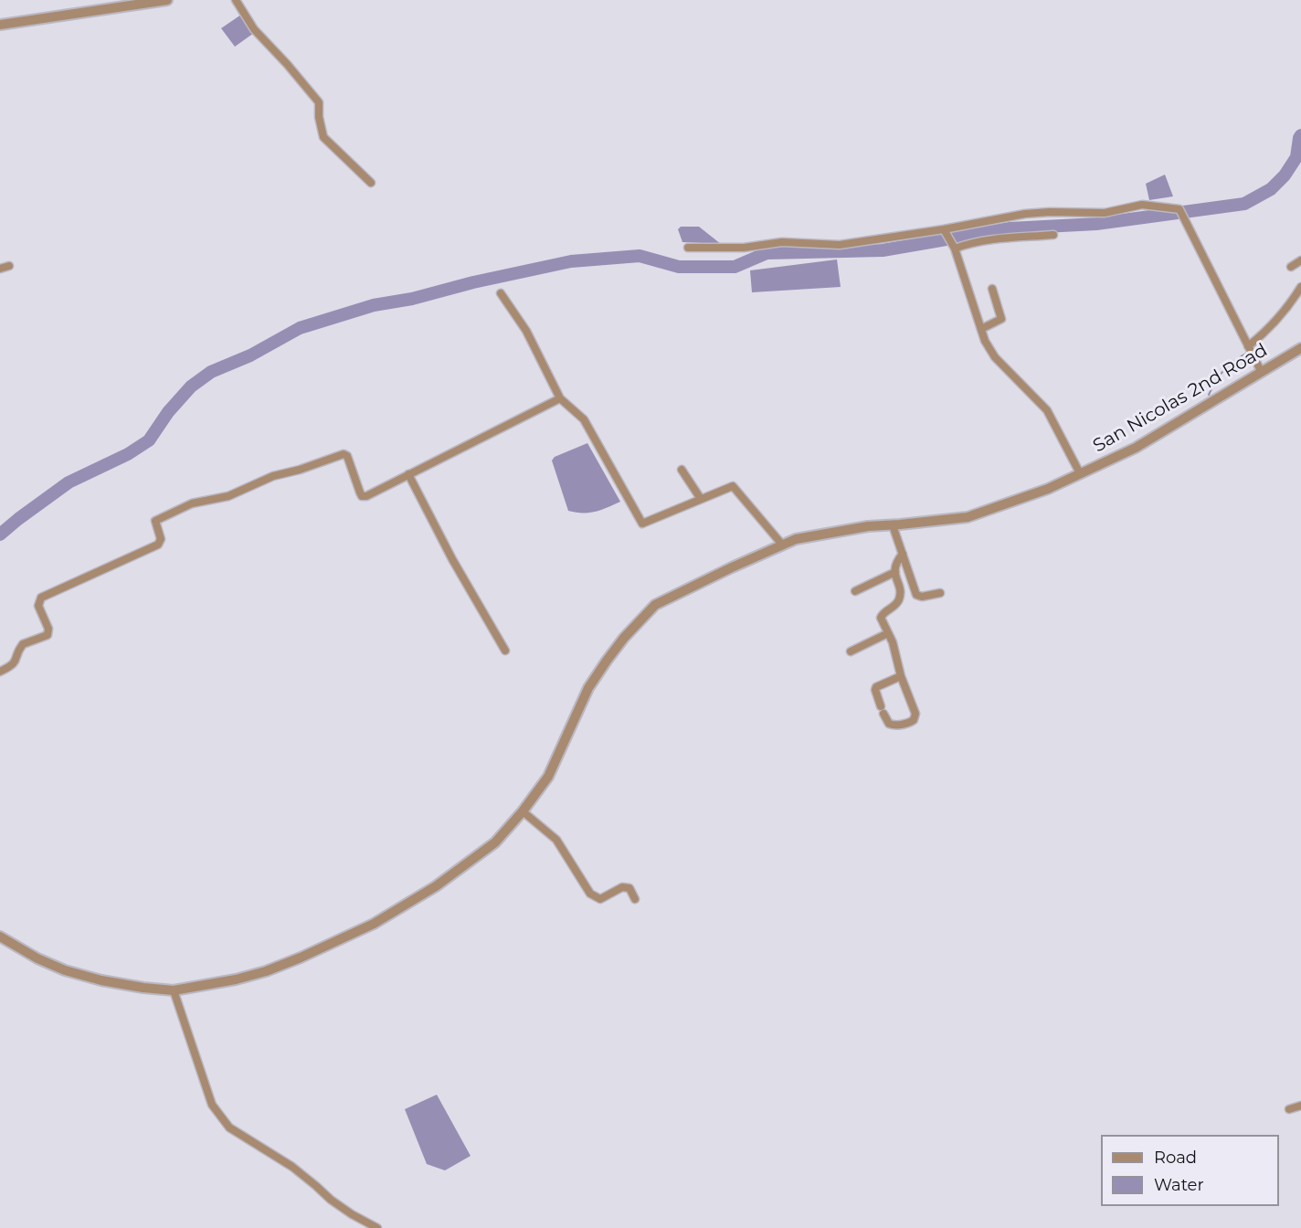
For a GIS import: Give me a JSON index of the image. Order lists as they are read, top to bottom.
{
  "streets": {
    "street": ["San Nicolas 2nd Road"]
  },
  "legend": ["Road", "Water"]
}
